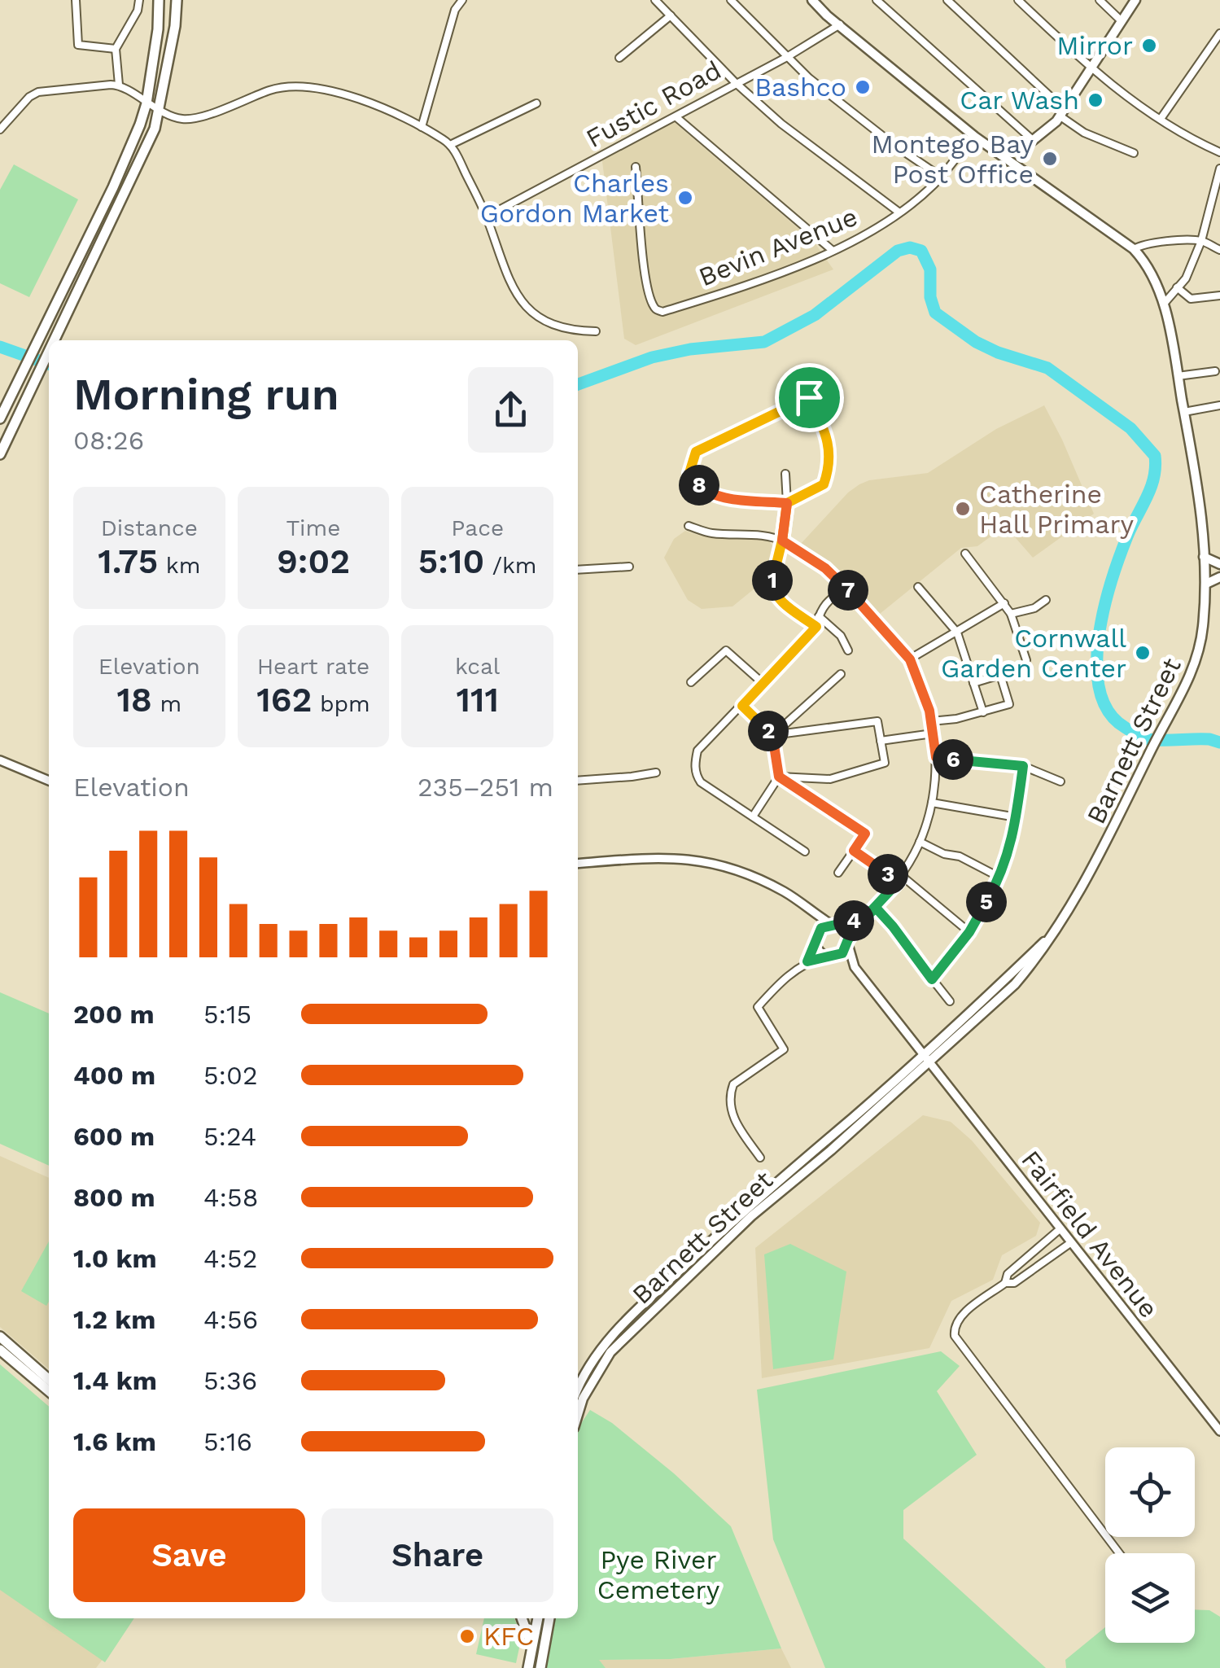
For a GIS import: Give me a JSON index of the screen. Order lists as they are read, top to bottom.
{
  "streets": {
    "main road": ["Barnett Street"],
    "street": ["Fustic Road", "Bevin Avenue", "Fairfield Avenue"]
  },
  "crossings": [
    ["Fustic Road", "Barnett Street"],
    ["Bevin Avenue", "Barnett Street"],
    ["Barnett Street", "Fairfield Avenue"]
  ],
  "parks": ["Pye River Cemetery"],
  "places": [
    "Mirror",
    "Bashco",
    "Car Wash",
    "Montego Bay Post Office",
    "Charles Gordon Market",
    "Catherine Hall Primary",
    "Cornwall Garden Center",
    "KFC"
  ],
  "page": {
    "heading": ["Morning run", "08:26"],
    "pins": [
      "8",
      "1",
      "7",
      "2",
      "6",
      "3",
      "5",
      "4"
    ],
    "stats": [
      ["Distance", "1.75 km"],
      ["Time", "9:02"],
      ["Pace", "5:10 /km"],
      ["Elevation", "18 m"],
      ["Heart rate", "162 bpm"],
      ["kcal", "111"]
    ],
    "chart": ["Elevation", "235–251 m"],
    "list": [
      {
        "name": "200 m",
        "note": "5:15"
      },
      {
        "name": "400 m",
        "note": "5:02"
      },
      {
        "name": "600 m",
        "note": "5:24"
      },
      {
        "name": "800 m",
        "note": "4:58"
      },
      {
        "name": "1.0 km",
        "note": "4:52"
      },
      {
        "name": "1.2 km",
        "note": "4:56"
      },
      {
        "name": "1.4 km",
        "note": "5:36"
      },
      {
        "name": "1.6 km",
        "note": "5:16"
      }
    ],
    "buttons": ["Save", "Share"]
  }
}
